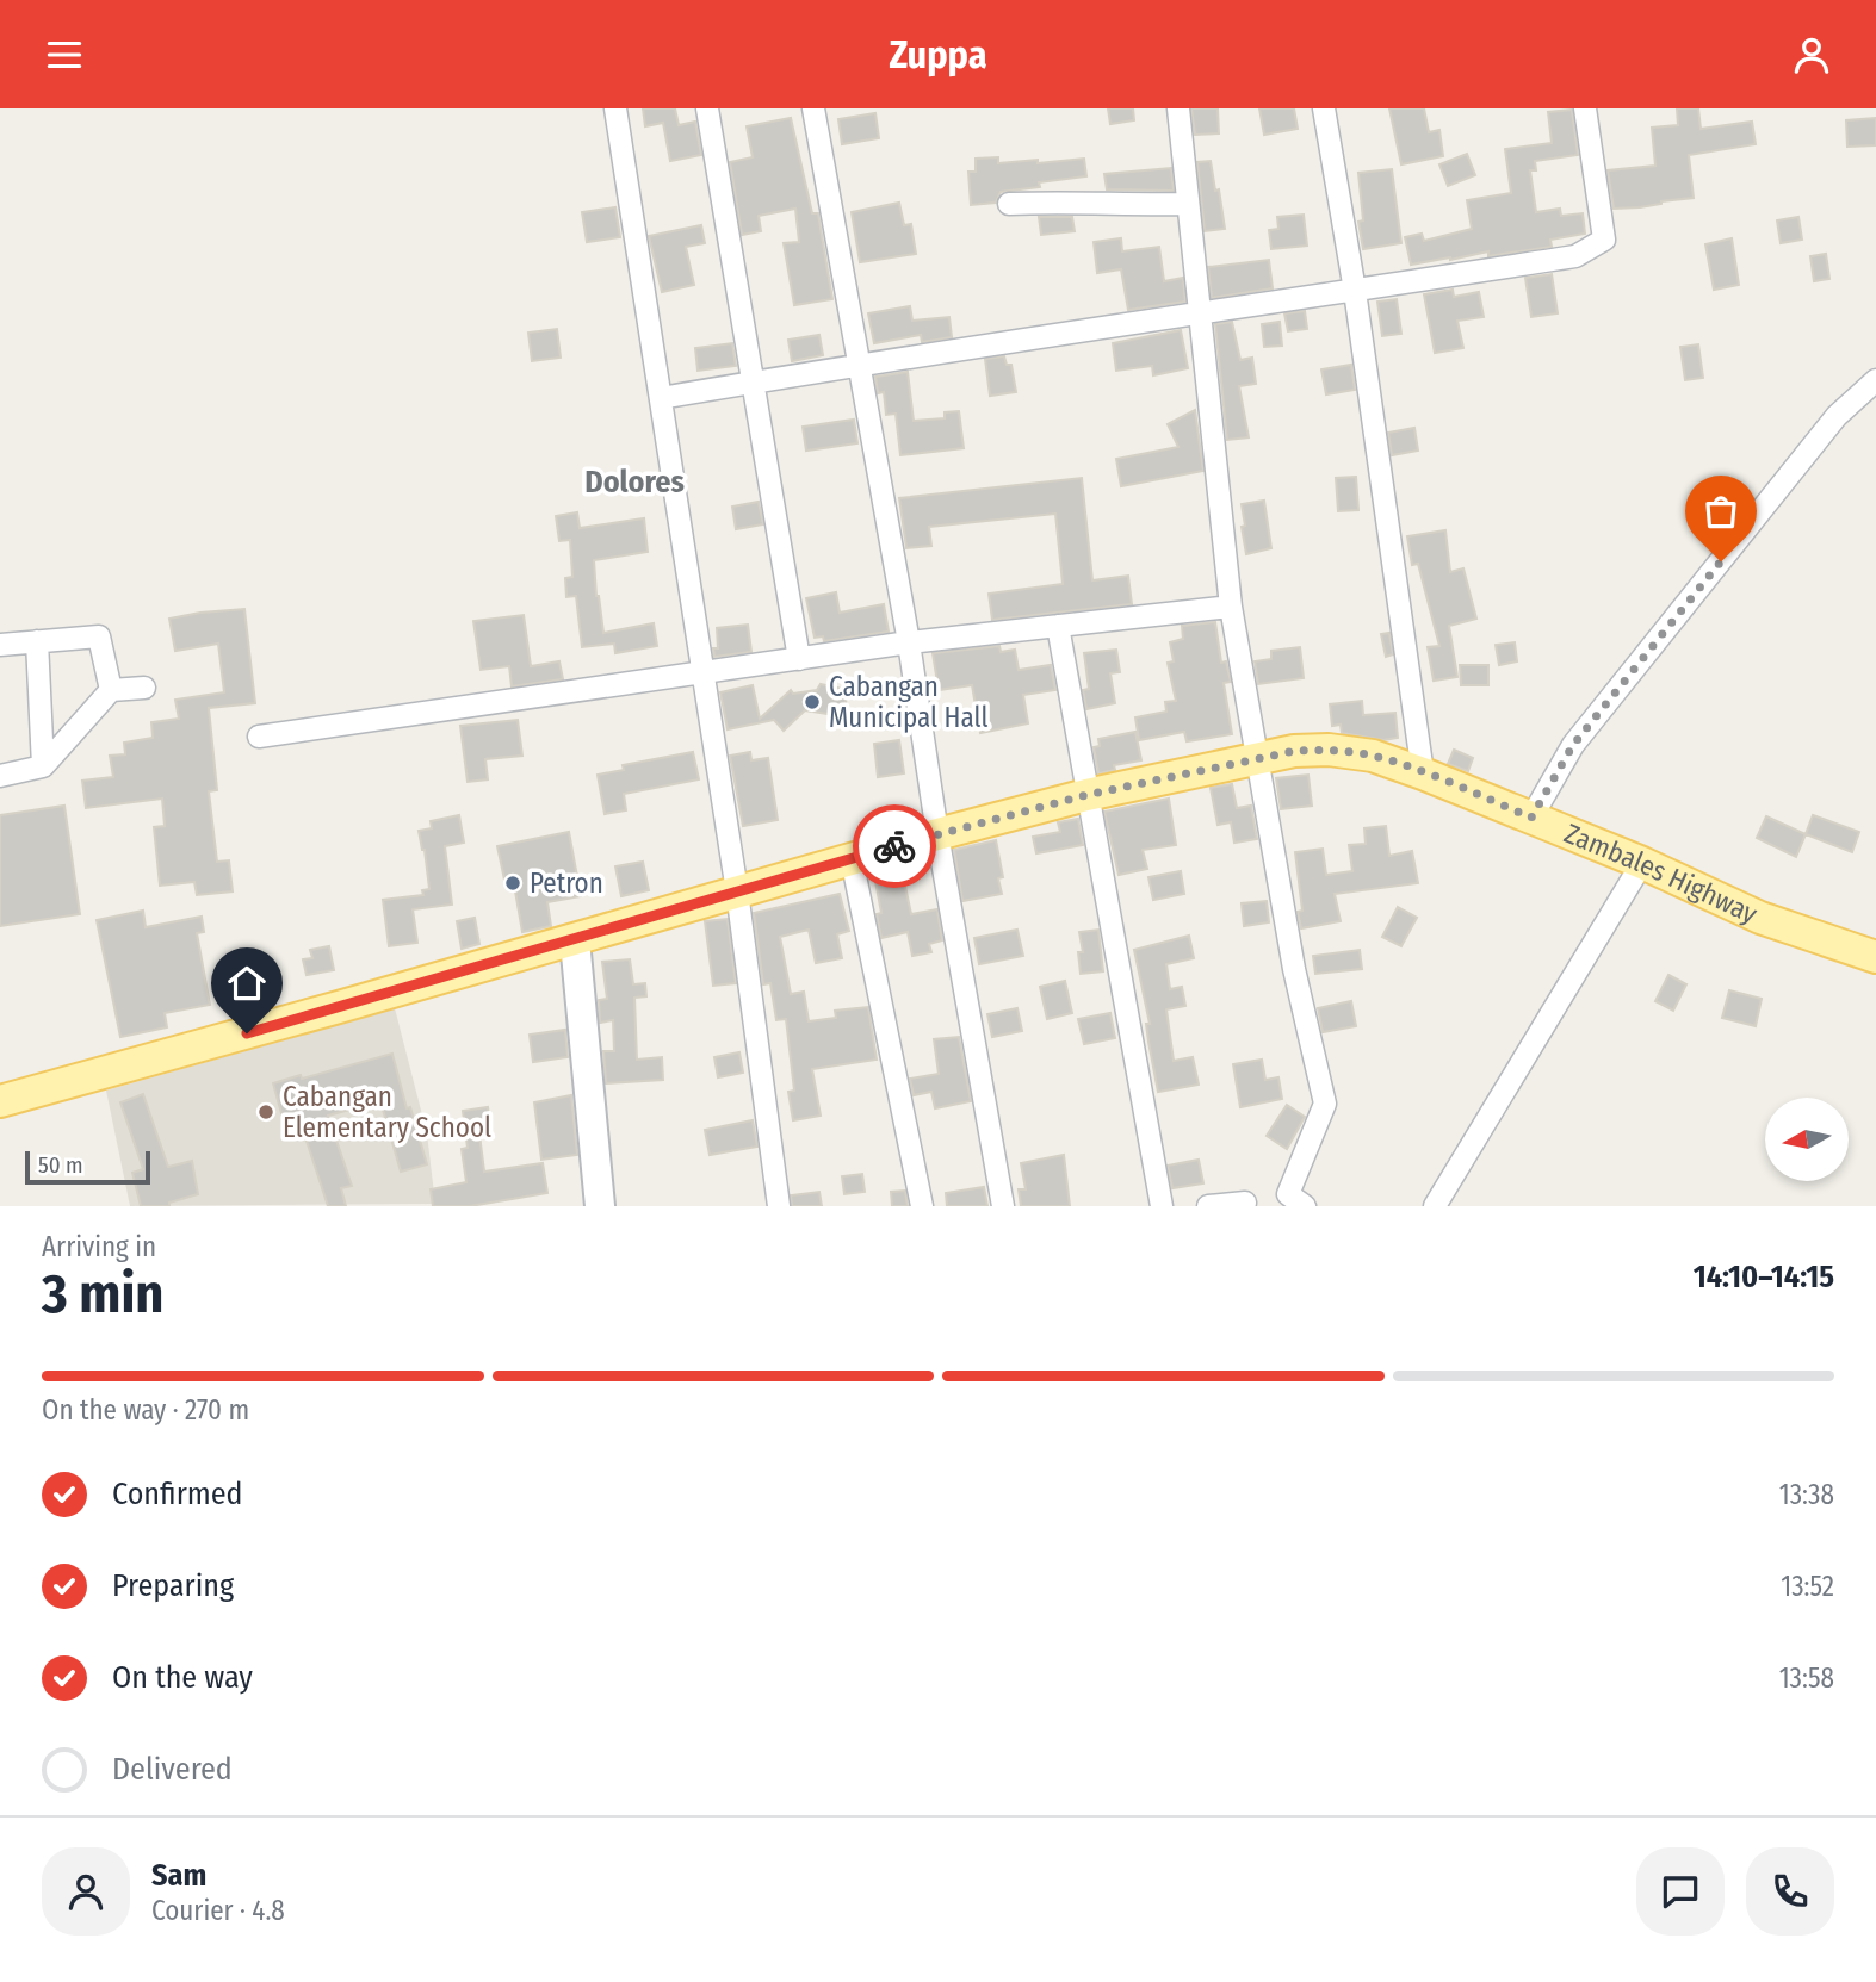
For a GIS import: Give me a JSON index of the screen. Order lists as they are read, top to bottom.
{
  "streets": {
    "main road": ["Zambales Highway"]
  },
  "districts": ["Dolores"],
  "places": ["Cabangan Municipal Hall", "Petron", "Cabangan Elementary School"],
  "scale_bar": "50 m",
  "north": "left",
  "page": {
    "header": "Zuppa",
    "scale": "50 m",
    "heading": ["3 min", "Arriving in", "14:10–14:15"],
    "panel": ["Sam", "Courier · 4.8"],
    "bar": "On the way · 270 m",
    "list": [
      ["Confirmed", "13:38"],
      ["Preparing", "13:52"],
      ["On the way", "13:58"],
      "Delivered"
    ]
  }
}
